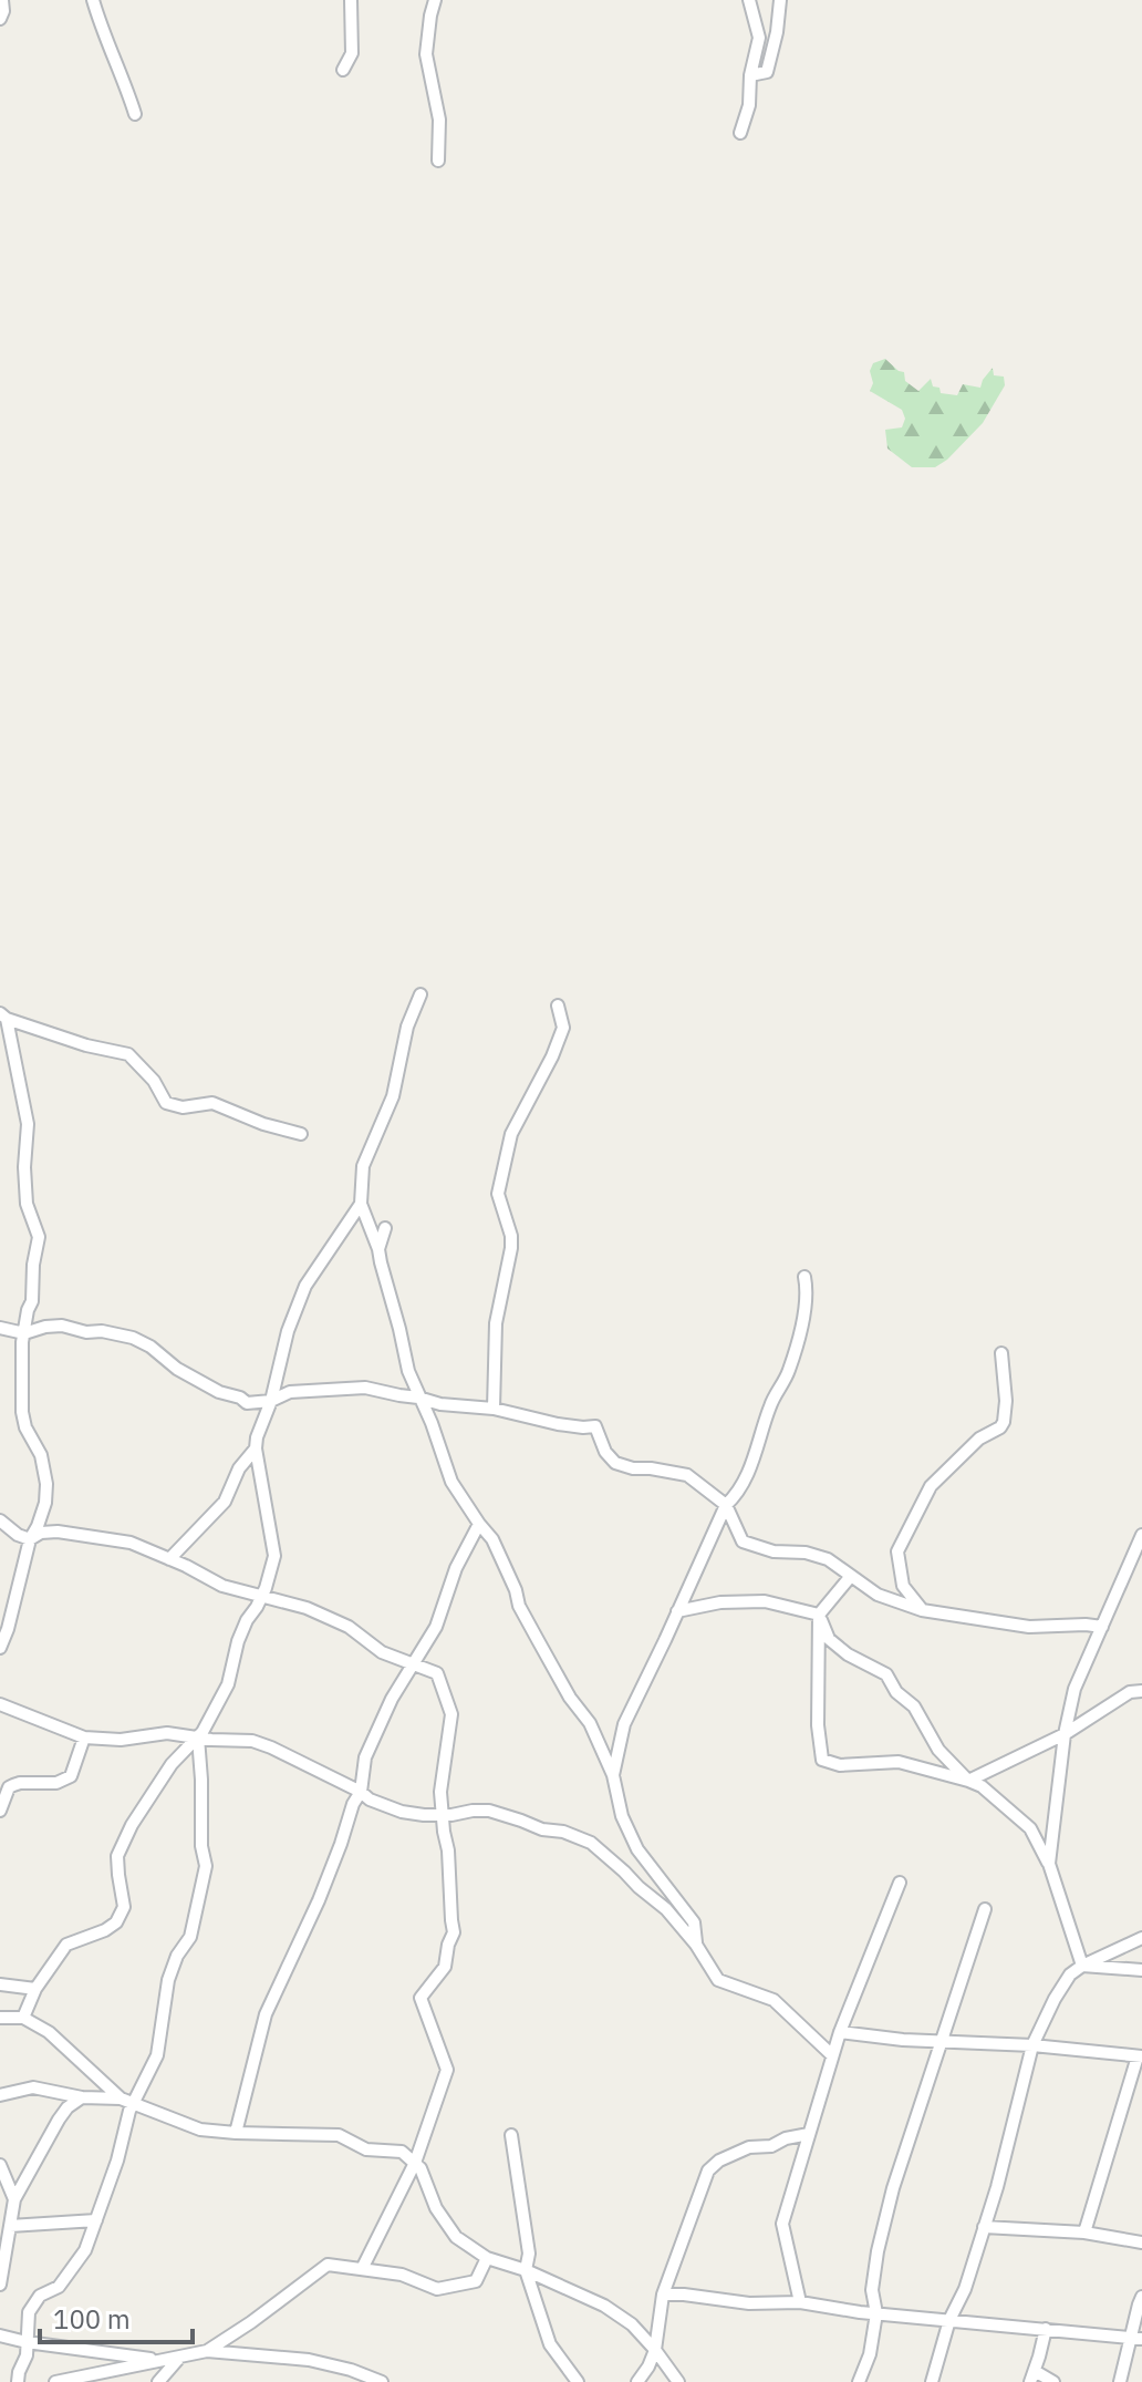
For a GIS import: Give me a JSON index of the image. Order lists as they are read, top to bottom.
{
  "scale_bar": "100 m"
}
